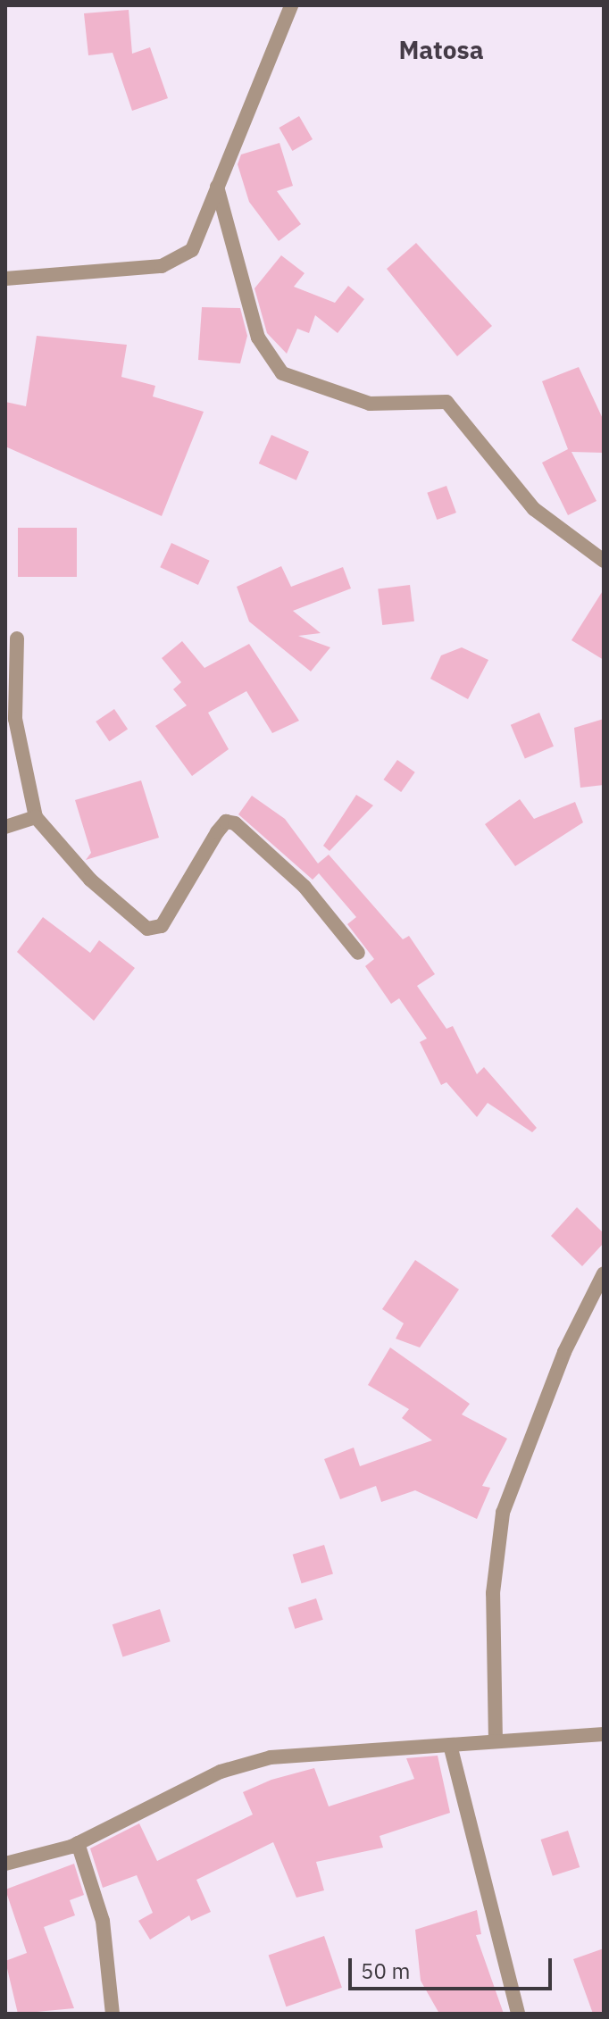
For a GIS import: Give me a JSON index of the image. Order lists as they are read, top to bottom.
{
  "districts": ["Matosa"],
  "scale_bar": "50 m"
}
